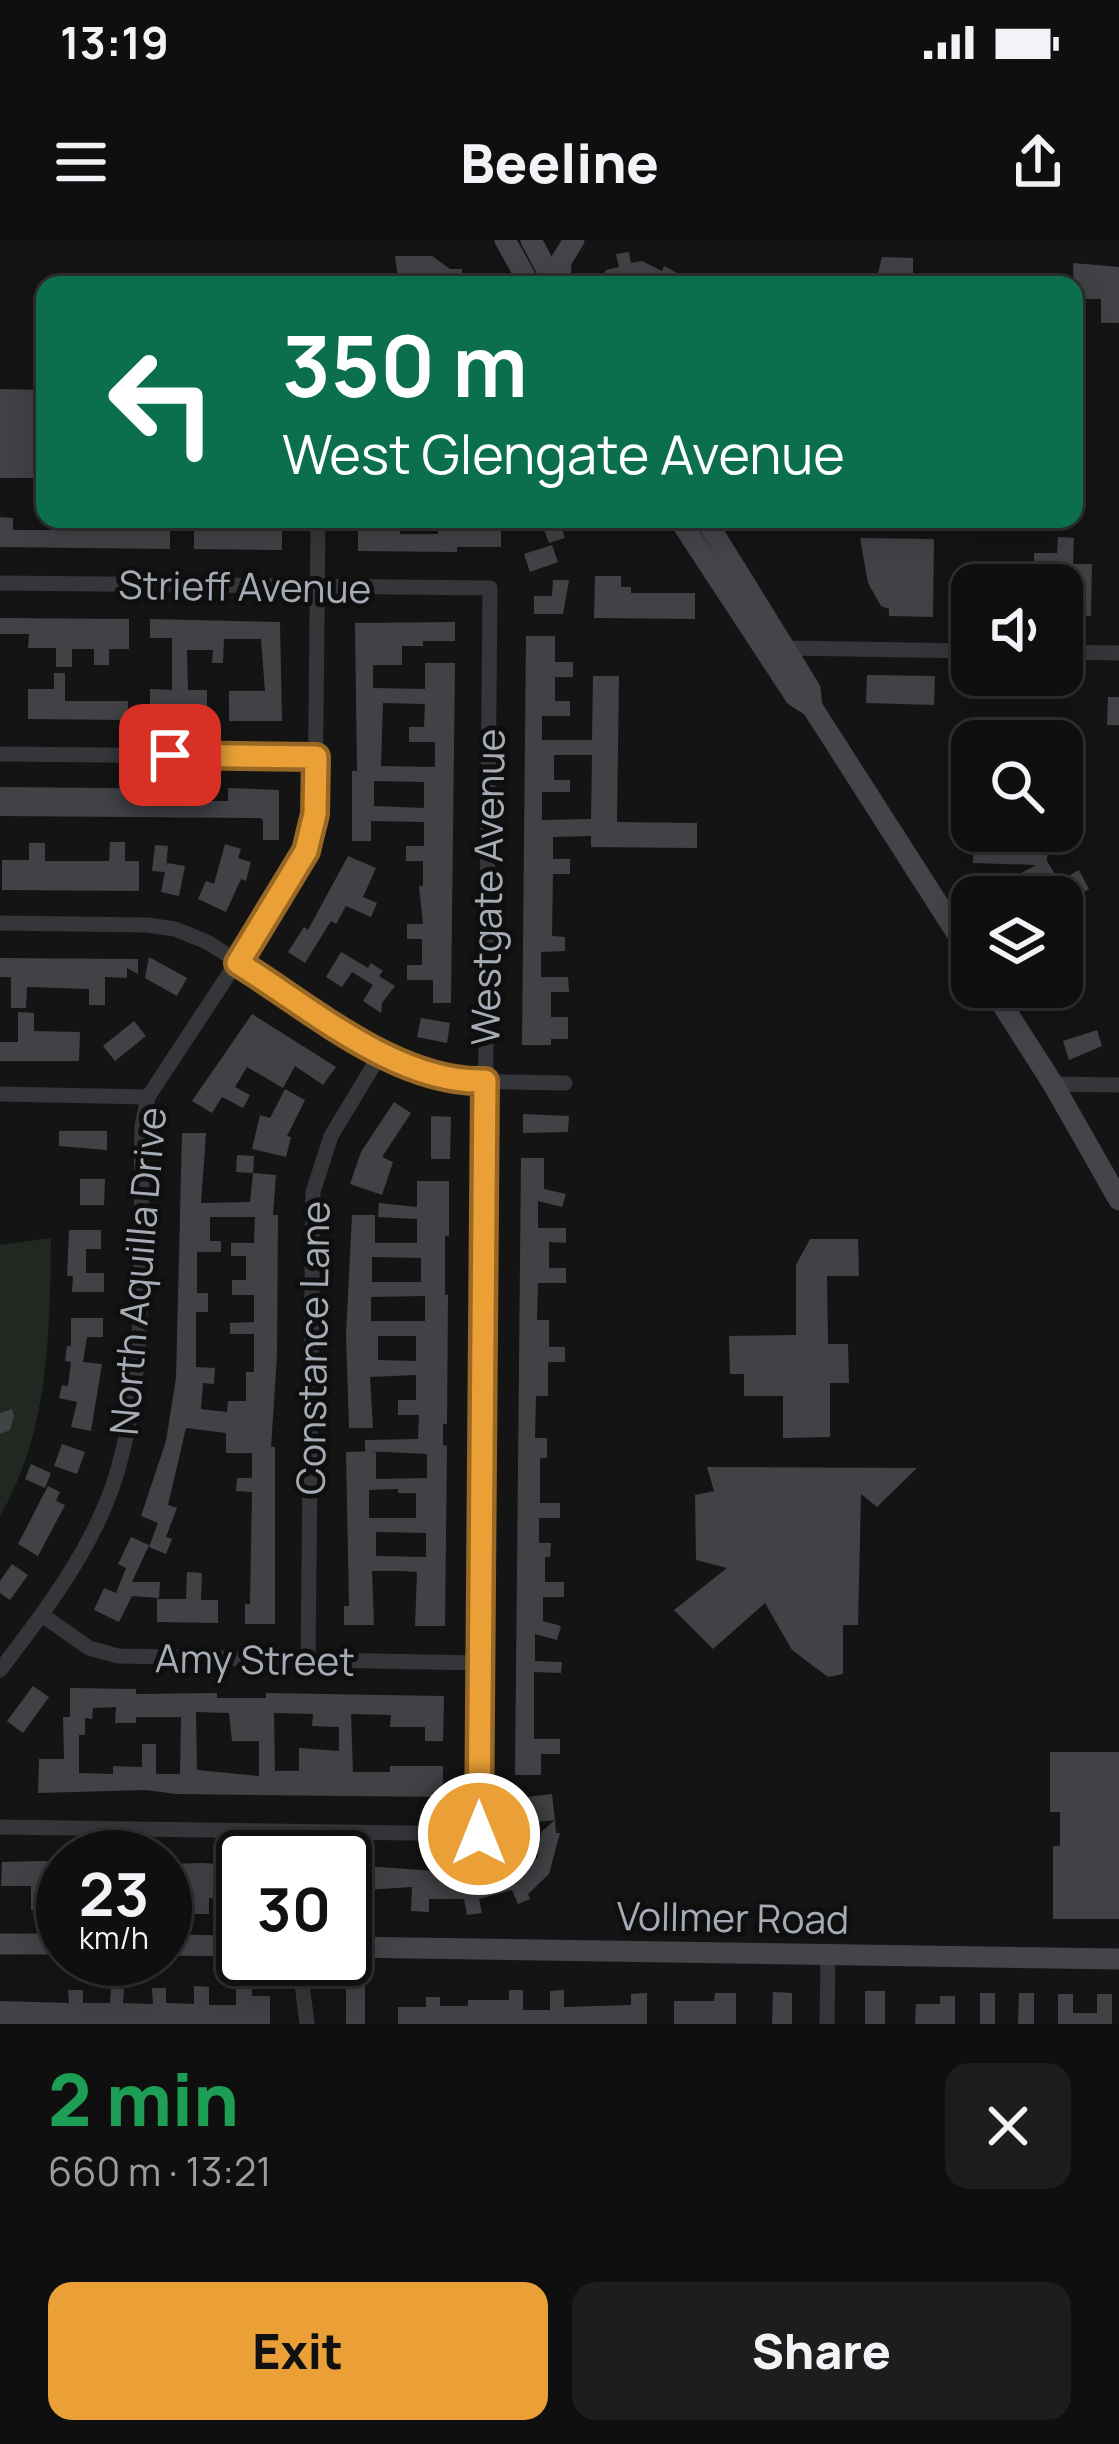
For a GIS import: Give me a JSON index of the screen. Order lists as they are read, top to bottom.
{
  "streets": {
    "main road": ["Vollmer Road"],
    "street": [
      "Strieff Avenue",
      "Westgate Avenue",
      "North Aquilla Drive",
      "Constance Lane",
      "Amy Street"
    ]
  },
  "crossings": [
    ["Strieff Avenue", "Westgate Avenue"],
    ["Strieff Avenue", "North Aquilla Drive"],
    ["Westgate Avenue", "Amy Street"],
    ["North Aquilla Drive", "Amy Street"],
    ["Constance Lane", "Amy Street"]
  ],
  "page": {
    "status": "13:19",
    "header": "Beeline",
    "turn": ["350 m", "West Glengate Avenue"],
    "speed": "23 km/h",
    "limit": "30",
    "heading": ["2 min", "660 m · 13:21"],
    "buttons": ["Exit", "Share"]
  }
}
